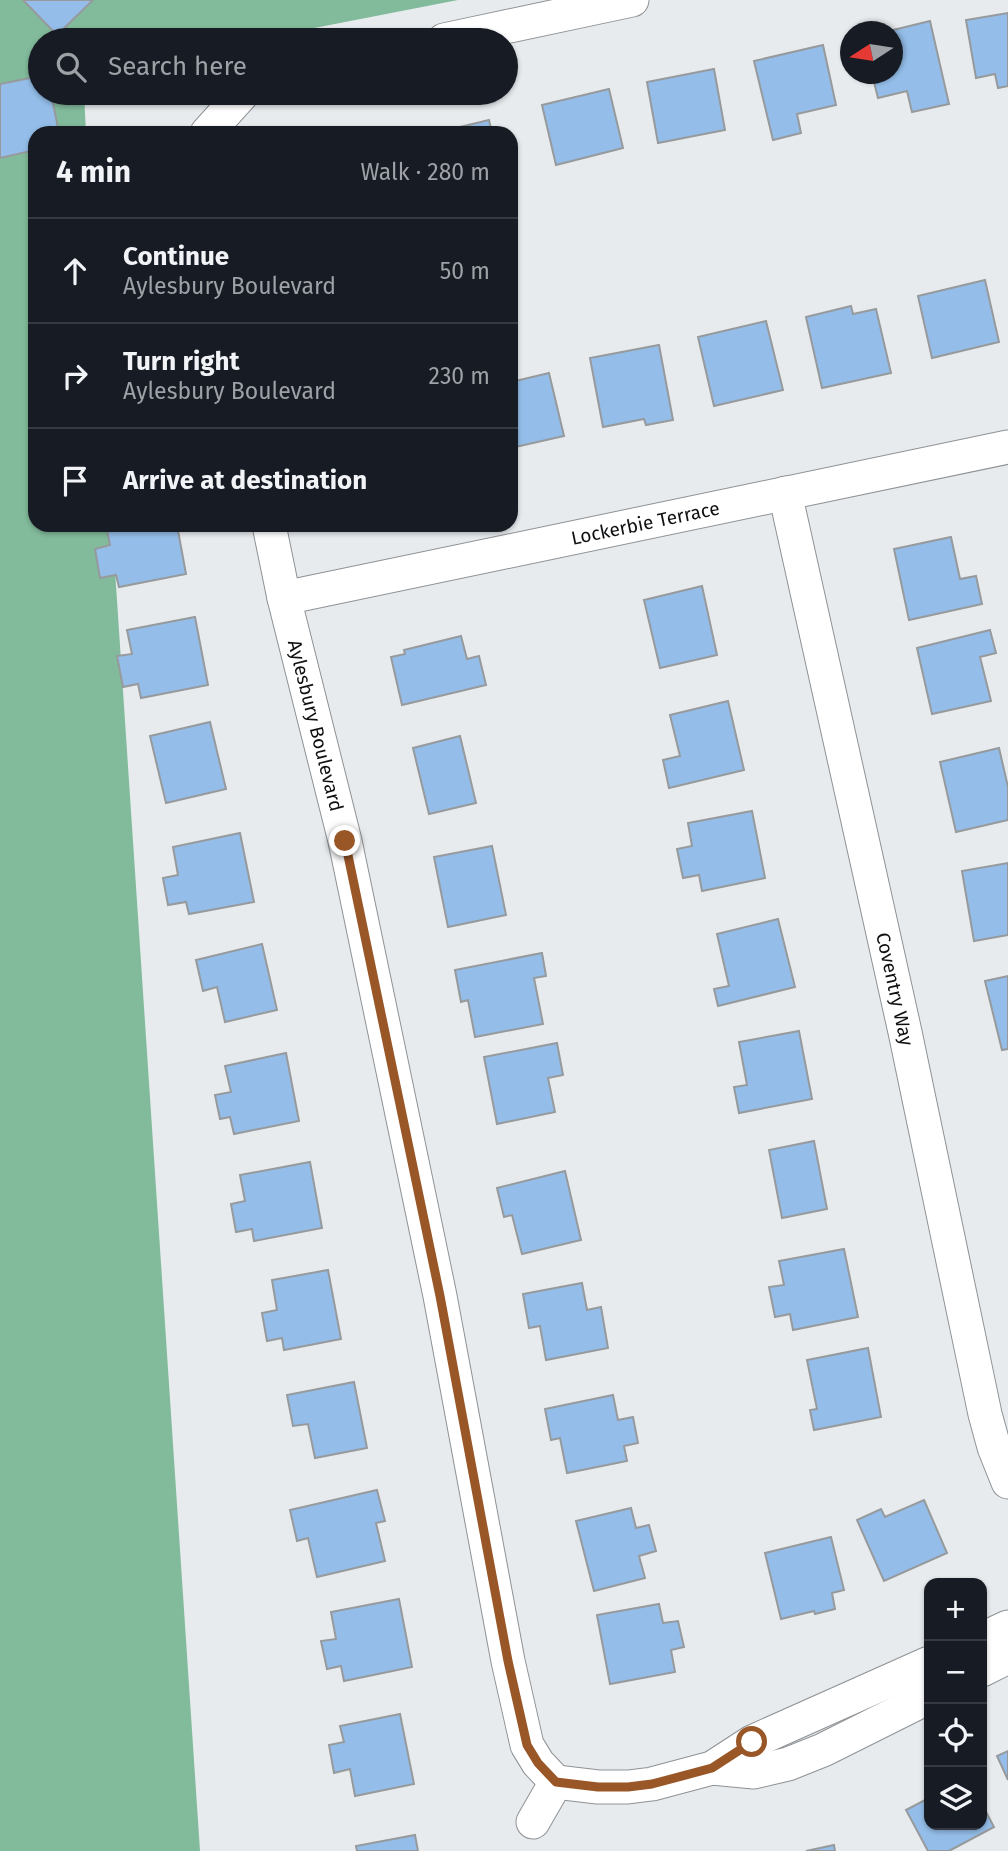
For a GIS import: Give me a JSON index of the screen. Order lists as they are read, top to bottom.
{
  "streets": {
    "street": ["Lockerbie Terrace", "Aylesbury Boulevard", "Coventry Way"]
  },
  "crossings": [
    ["Lockerbie Terrace", "Aylesbury Boulevard"],
    ["Lockerbie Terrace", "Coventry Way"]
  ],
  "north": "left",
  "page": {
    "search": "Search here",
    "heading": ["4 min", "Walk · 280 m"],
    "list": [
      ["Continue", "Aylesbury Boulevard", "50 m"],
      ["Turn right", "Aylesbury Boulevard", "230 m"],
      "Arrive at destination"
    ],
    "map_buttons": ["+", "−"]
  }
}
